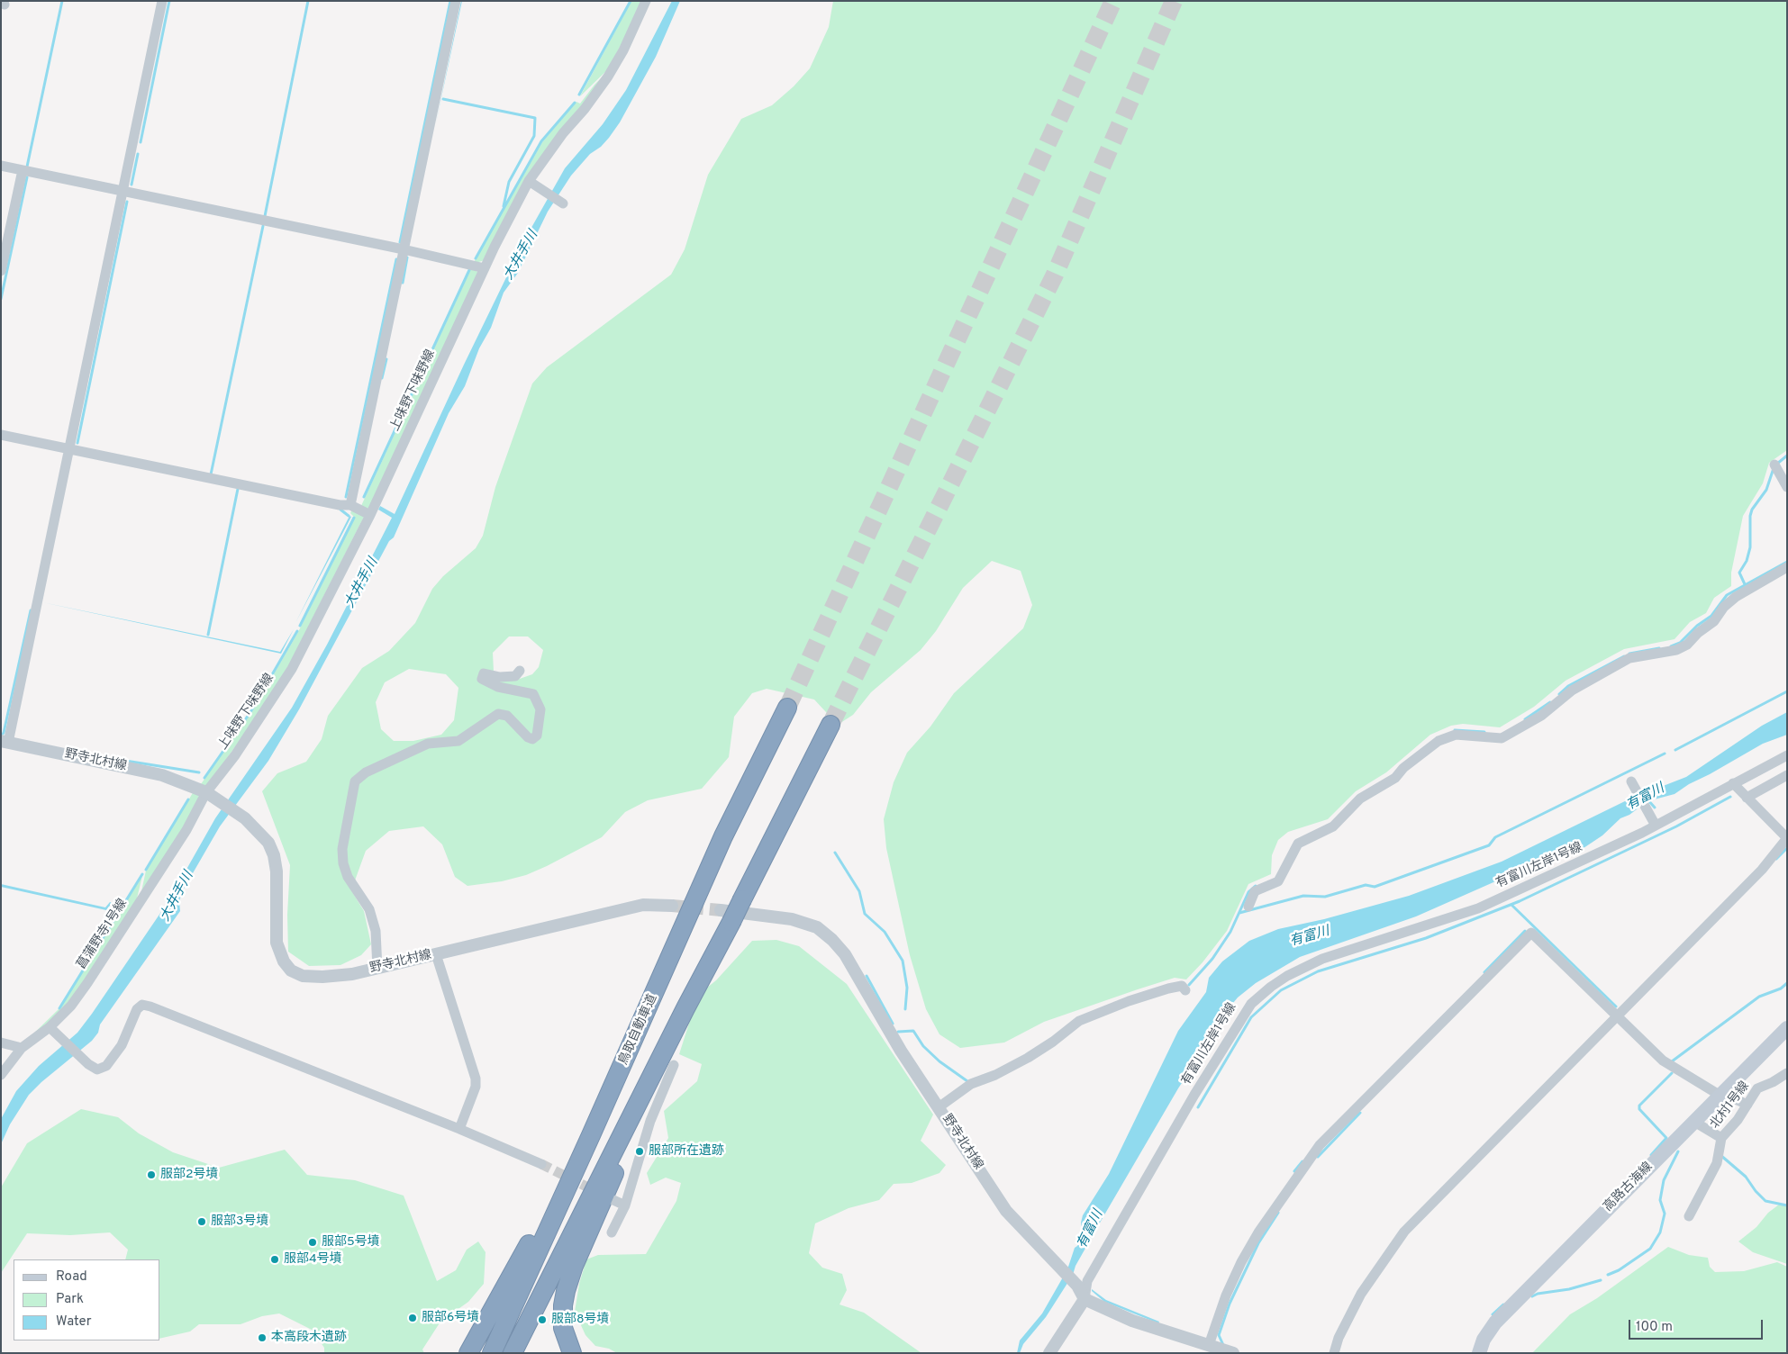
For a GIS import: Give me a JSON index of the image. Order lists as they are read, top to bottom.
{
  "streets": {
    "highway": ["鳥取自動車道"],
    "main road": ["高路古海線"],
    "street": [
      "上味野下味野線",
      "野寺北村線",
      "有富川左岸1号線",
      "菖蒲野寺1号線",
      "北村1号線"
    ]
  },
  "crossings": [
    ["上味野下味野線", "野寺北村線"],
    ["上味野下味野線", "菖蒲野寺1号線"],
    ["野寺北村線", "有富川左岸1号線"],
    ["野寺北村線", "菖蒲野寺1号線"]
  ],
  "water": ["大井手川", "有富川"],
  "places": [
    "服部所在遺跡",
    "服部2号墳",
    "服部3号墳",
    "服部5号墳",
    "服部4号墳",
    "服部6号墳",
    "服部8号墳",
    "本高段木遺跡"
  ],
  "legend": ["Road", "Park", "Water"],
  "scale_bar": "100 m"
}
